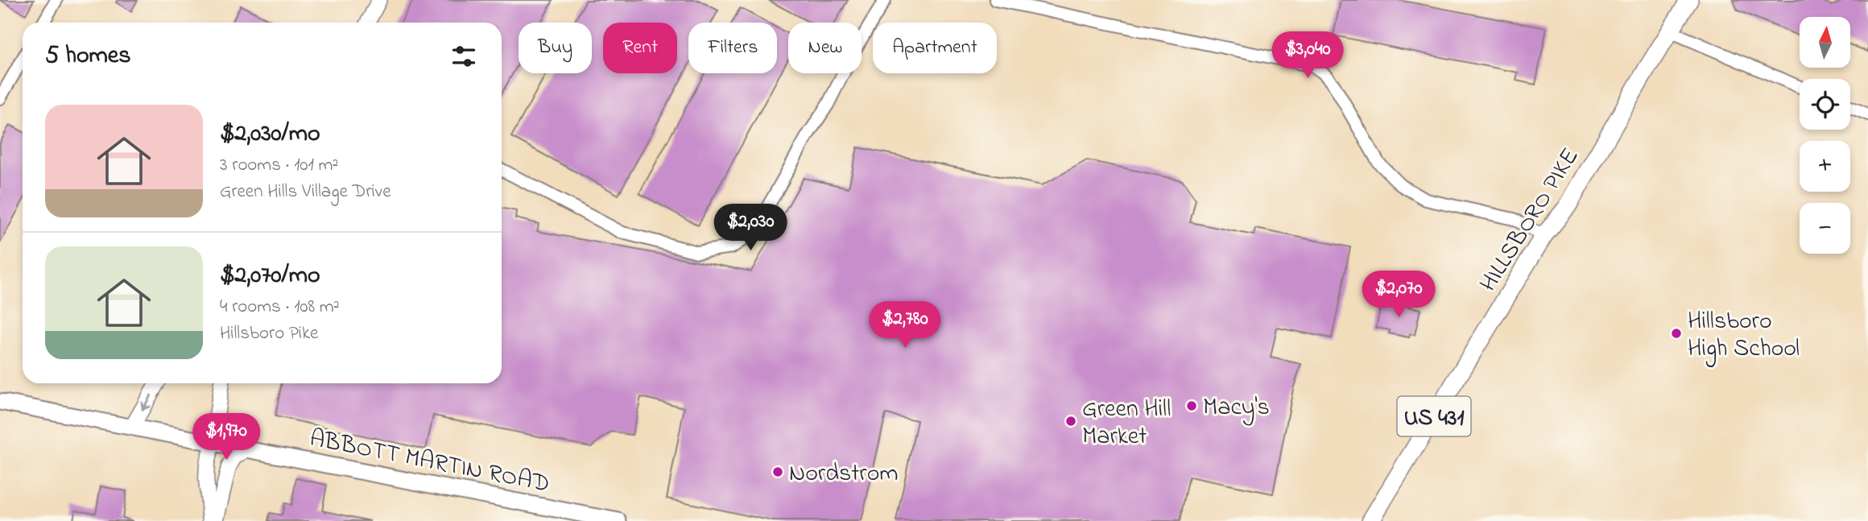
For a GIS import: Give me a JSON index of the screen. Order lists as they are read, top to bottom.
{
  "streets": {
    "main road": ["HILLSBORO PIKE", "US 431", "ABBOTT MARTIN ROAD"]
  },
  "places": [
    "Hillsboro High School",
    "Macy's",
    "Green Hill Market",
    "Nordstrom"
  ],
  "north": "top",
  "page": {
    "map_buttons": ["+", "−"],
    "chip": [
      "Buy",
      "Rent",
      "Filters",
      "New",
      "Apartment"
    ],
    "heading": "5 homes",
    "price": [
      "$3,040",
      "$2,030",
      "$2,070",
      "$2,780",
      "$1,970"
    ],
    "list": [
      {
        "name": "$2,030/mo",
        "note": "3 rooms · 101 m² · Green Hills Village Drive"
      },
      {
        "name": "$2,070/mo",
        "note": "4 rooms · 108 m² · Hillsboro Pike"
      }
    ]
  }
}
